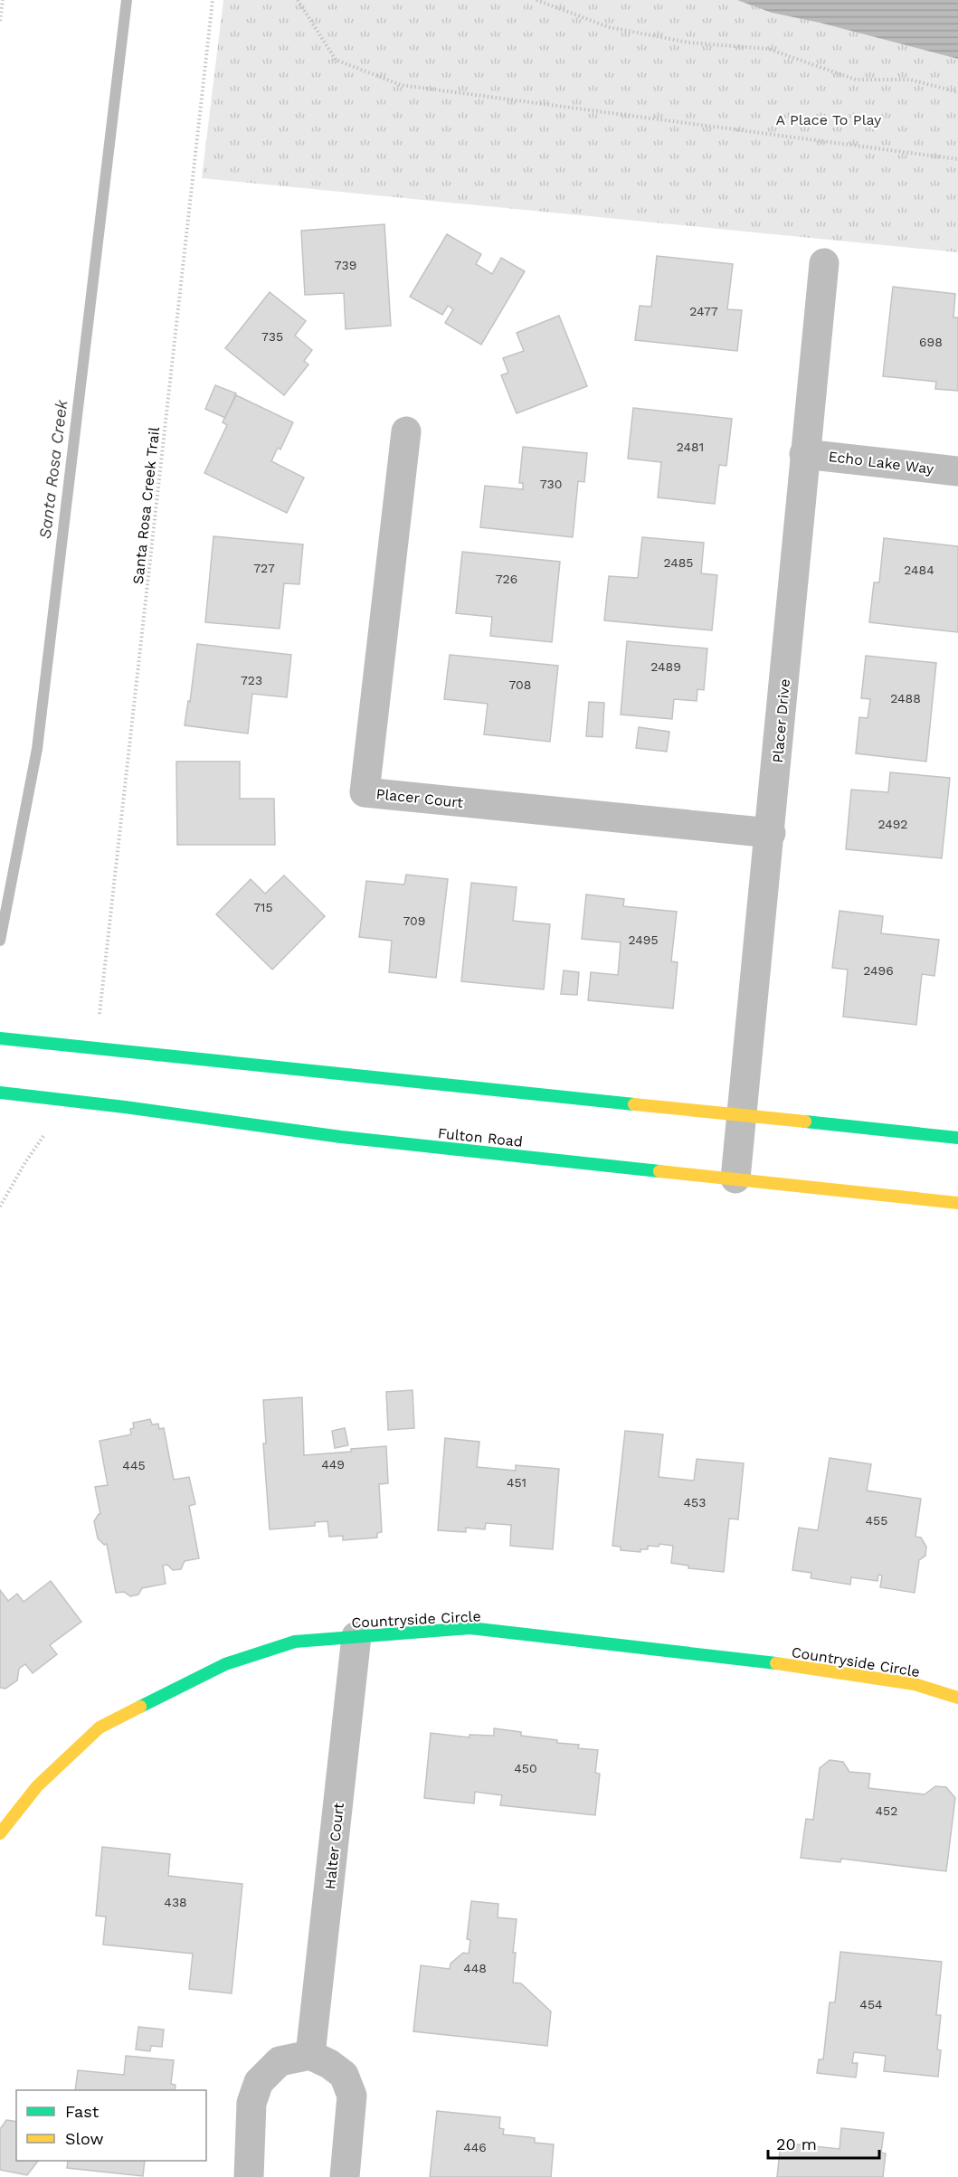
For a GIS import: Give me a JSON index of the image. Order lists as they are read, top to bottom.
{
  "streets": {
    "main road": ["Fulton Road", "Countryside Circle"],
    "street": [
      "Echo Lake Way",
      "Placer Drive",
      "Placer Court",
      "Halter Court"
    ],
    "path": ["Santa Rosa Creek Trail"]
  },
  "crossings": [
    ["Echo Lake Way", "Placer Drive"],
    ["Placer Drive", "Placer Court"],
    ["Placer Drive", "Fulton Road"],
    ["Countryside Circle", "Halter Court"]
  ],
  "water": ["Santa Rosa Creek"],
  "parks": ["A Place To Play"],
  "house_numbers": [
    "739",
    "2477",
    "735",
    "698",
    "2481",
    "730",
    "2485",
    "727",
    "2484",
    "726",
    "2489",
    "723",
    "708",
    "2488",
    "2492",
    "715",
    "709",
    "2495",
    "2496",
    "449",
    "445",
    "451",
    "453",
    "455",
    "450",
    "452",
    "438",
    "448",
    "454",
    "446"
  ],
  "legend": ["Fast", "Slow"],
  "scale_bar": "20 m"
}
